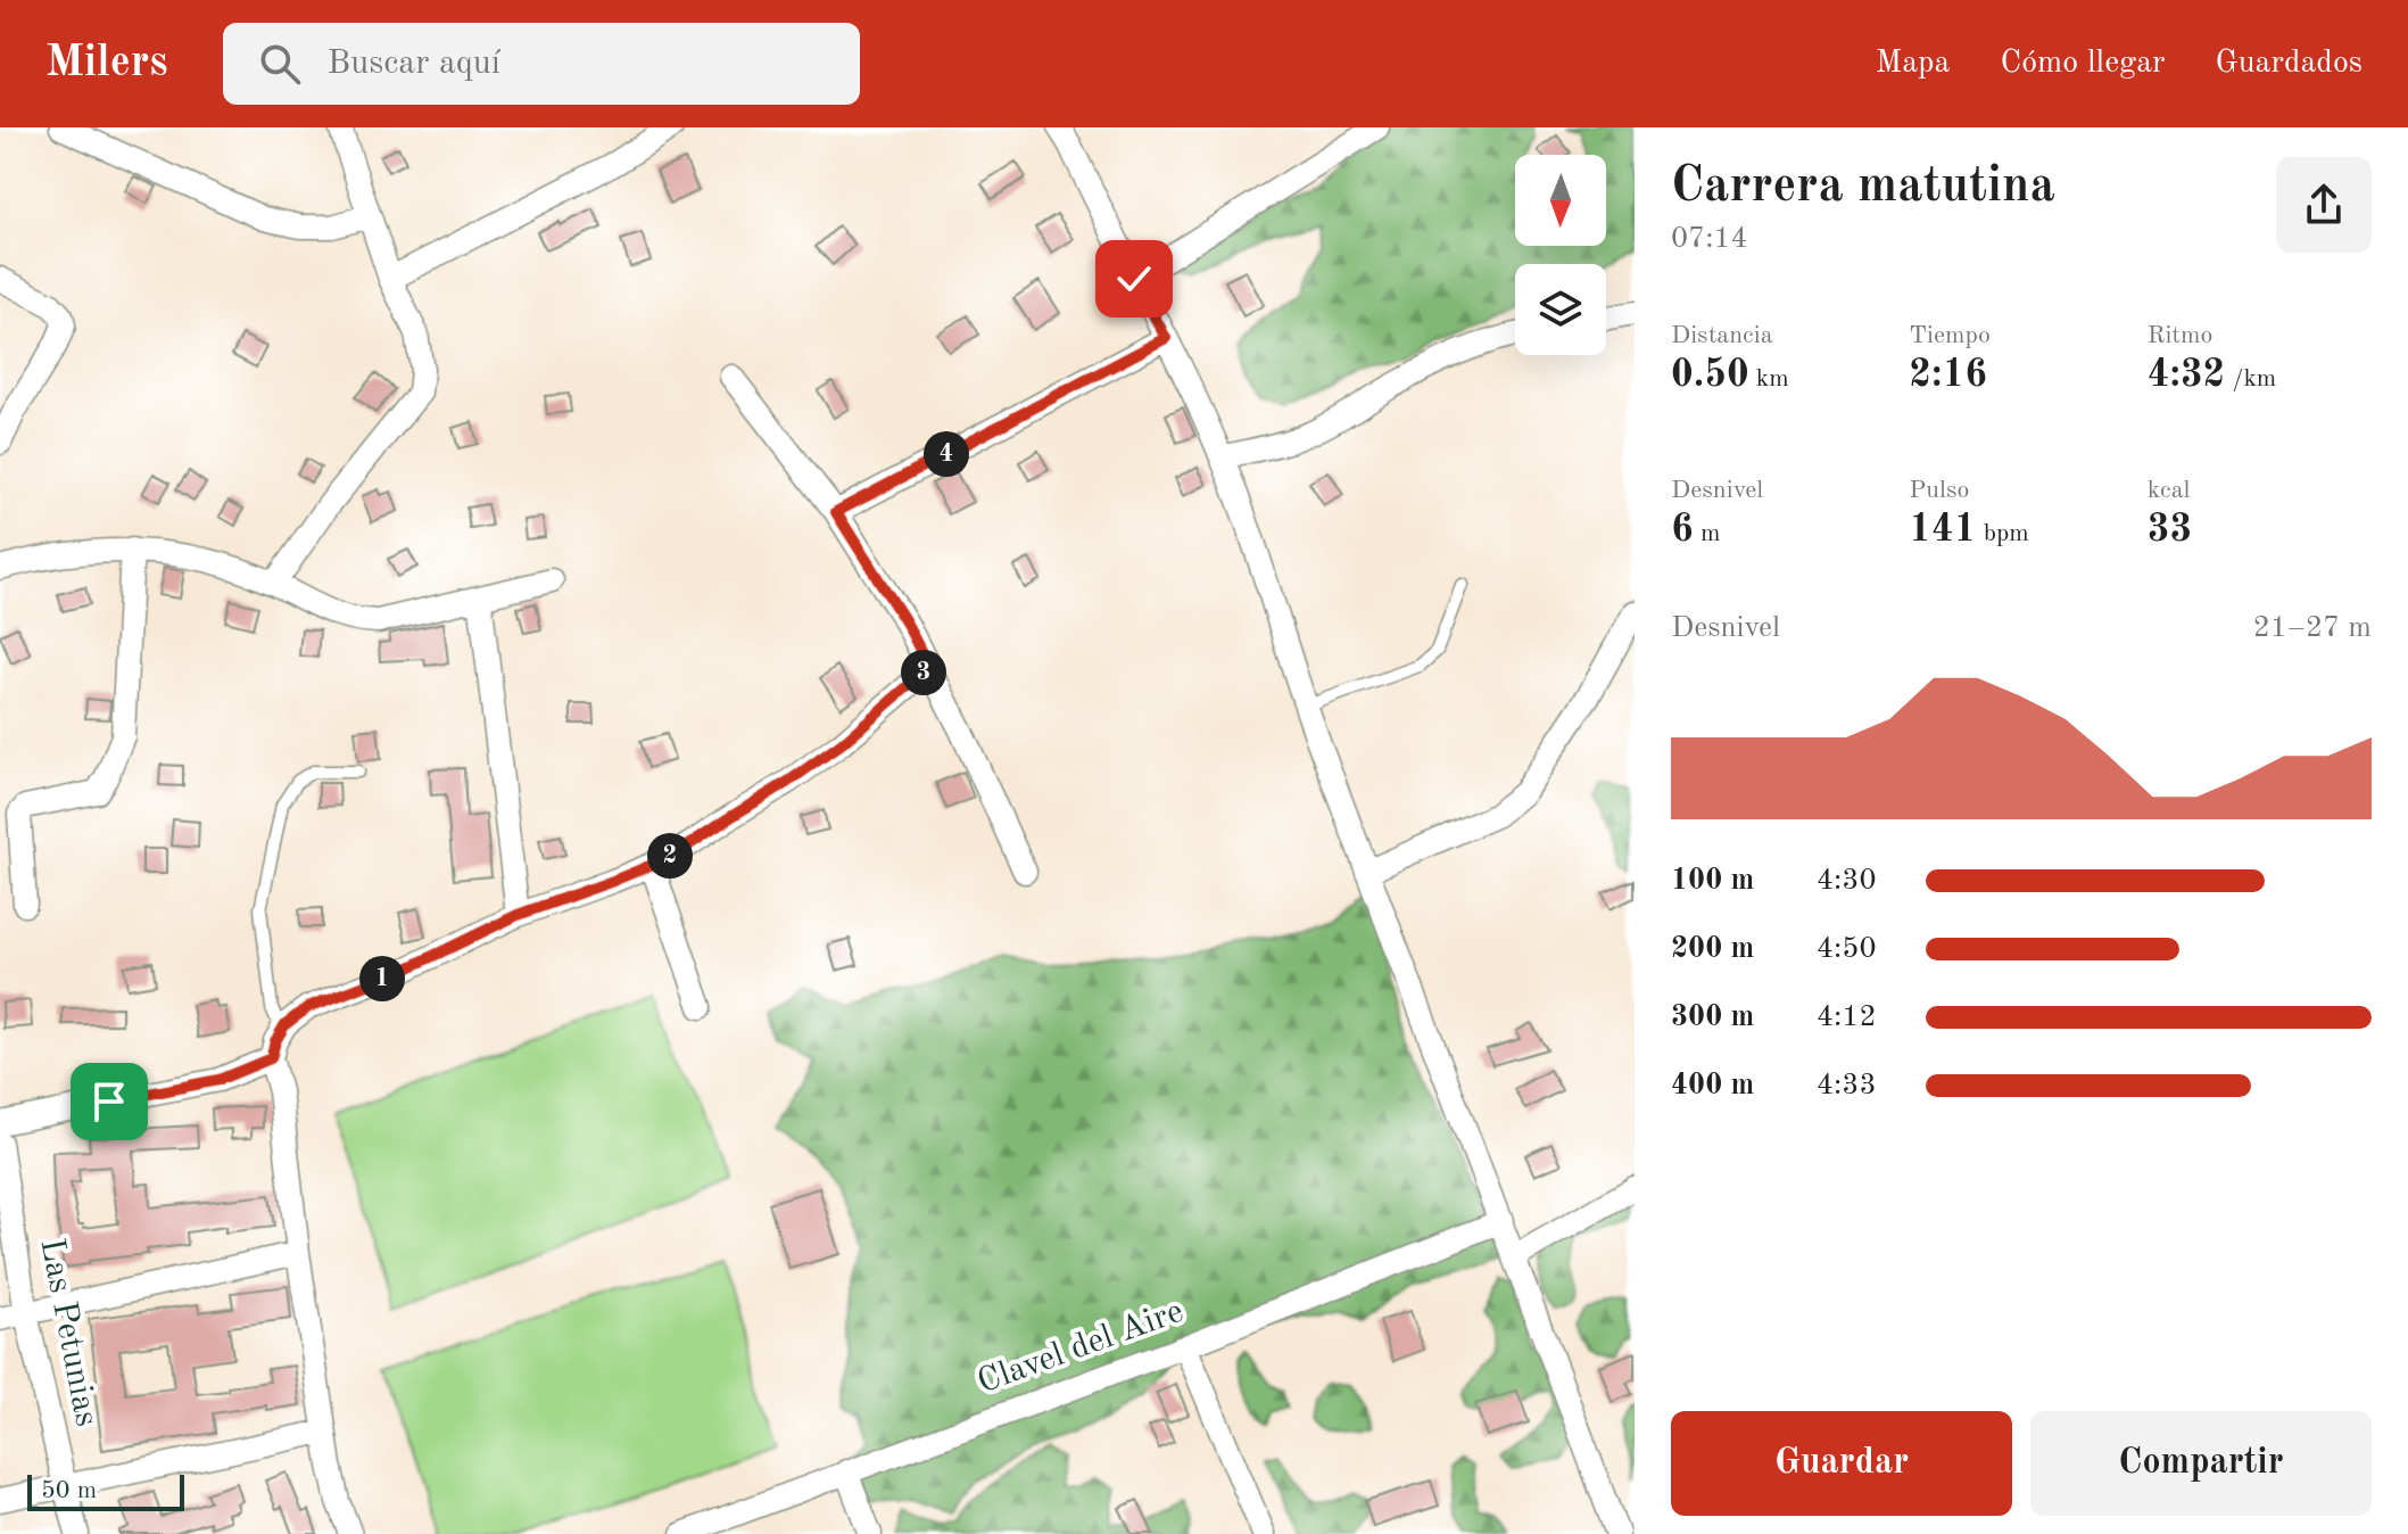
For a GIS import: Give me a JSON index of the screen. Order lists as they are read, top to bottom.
{
  "streets": {
    "street": ["Las Petunias", "Clavel del Aire"]
  },
  "scale_bar": "50 m",
  "north": "bottom",
  "page": {
    "header": "Milers",
    "search": "Buscar aquí",
    "nav": ["Mapa", "Cómo llegar", "Guardados"],
    "heading": ["Carrera matutina", "07:14"],
    "stats": [
      ["Distancia", "0.50 km"],
      ["Tiempo", "2:16"],
      ["Ritmo", "4:32 /km"],
      ["Desnivel", "6 m"],
      ["Pulso", "141 bpm"],
      ["kcal", "33"]
    ],
    "pins": [
      "4",
      "3",
      "2",
      "1"
    ],
    "chart": ["Desnivel", "21–27 m"],
    "list": [
      {
        "name": "100 m",
        "note": "4:30"
      },
      {
        "name": "200 m",
        "note": "4:50"
      },
      {
        "name": "300 m",
        "note": "4:12"
      },
      {
        "name": "400 m",
        "note": "4:33"
      }
    ],
    "buttons": ["Guardar", "Compartir"],
    "scale": "50 m"
  }
}
